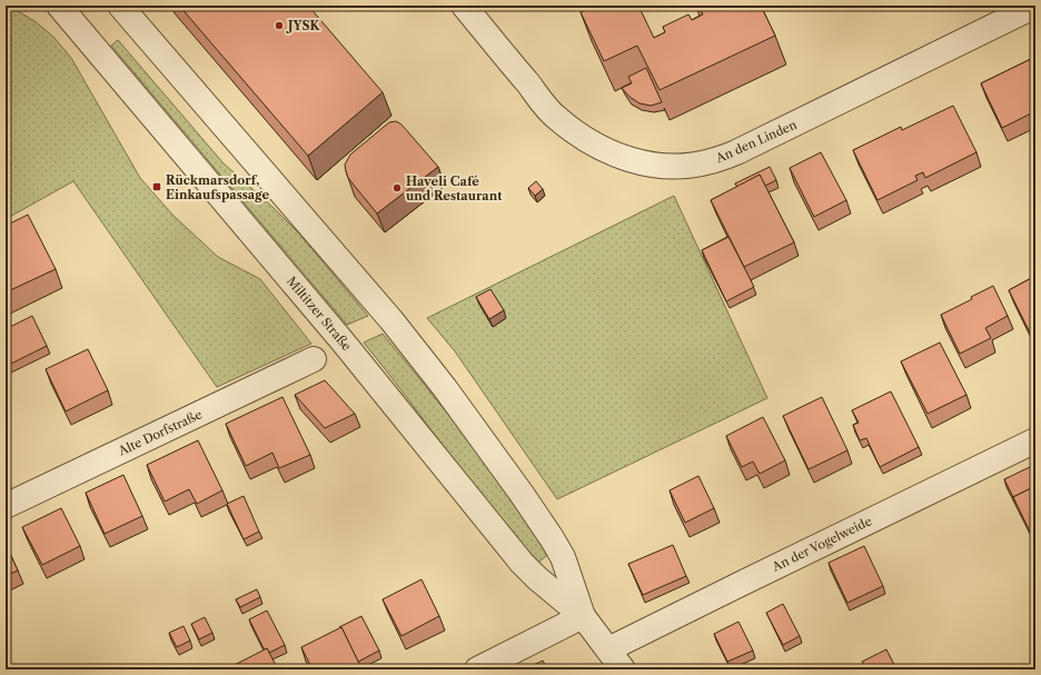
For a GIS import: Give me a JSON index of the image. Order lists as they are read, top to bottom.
{
  "streets": {
    "street": [
      "An den Linden",
      "Miltitzer Straße",
      "Alte Dorfstraße",
      "An der Vogelweide"
    ]
  },
  "crossings": [
    ["Miltitzer Straße", "An der Vogelweide"]
  ],
  "places": {
    "other": ["JYSK", "Haveli Café und Restaurant"],
    "transit": ["Rückmarsdorf, Einkaufspassage"]
  }
}
